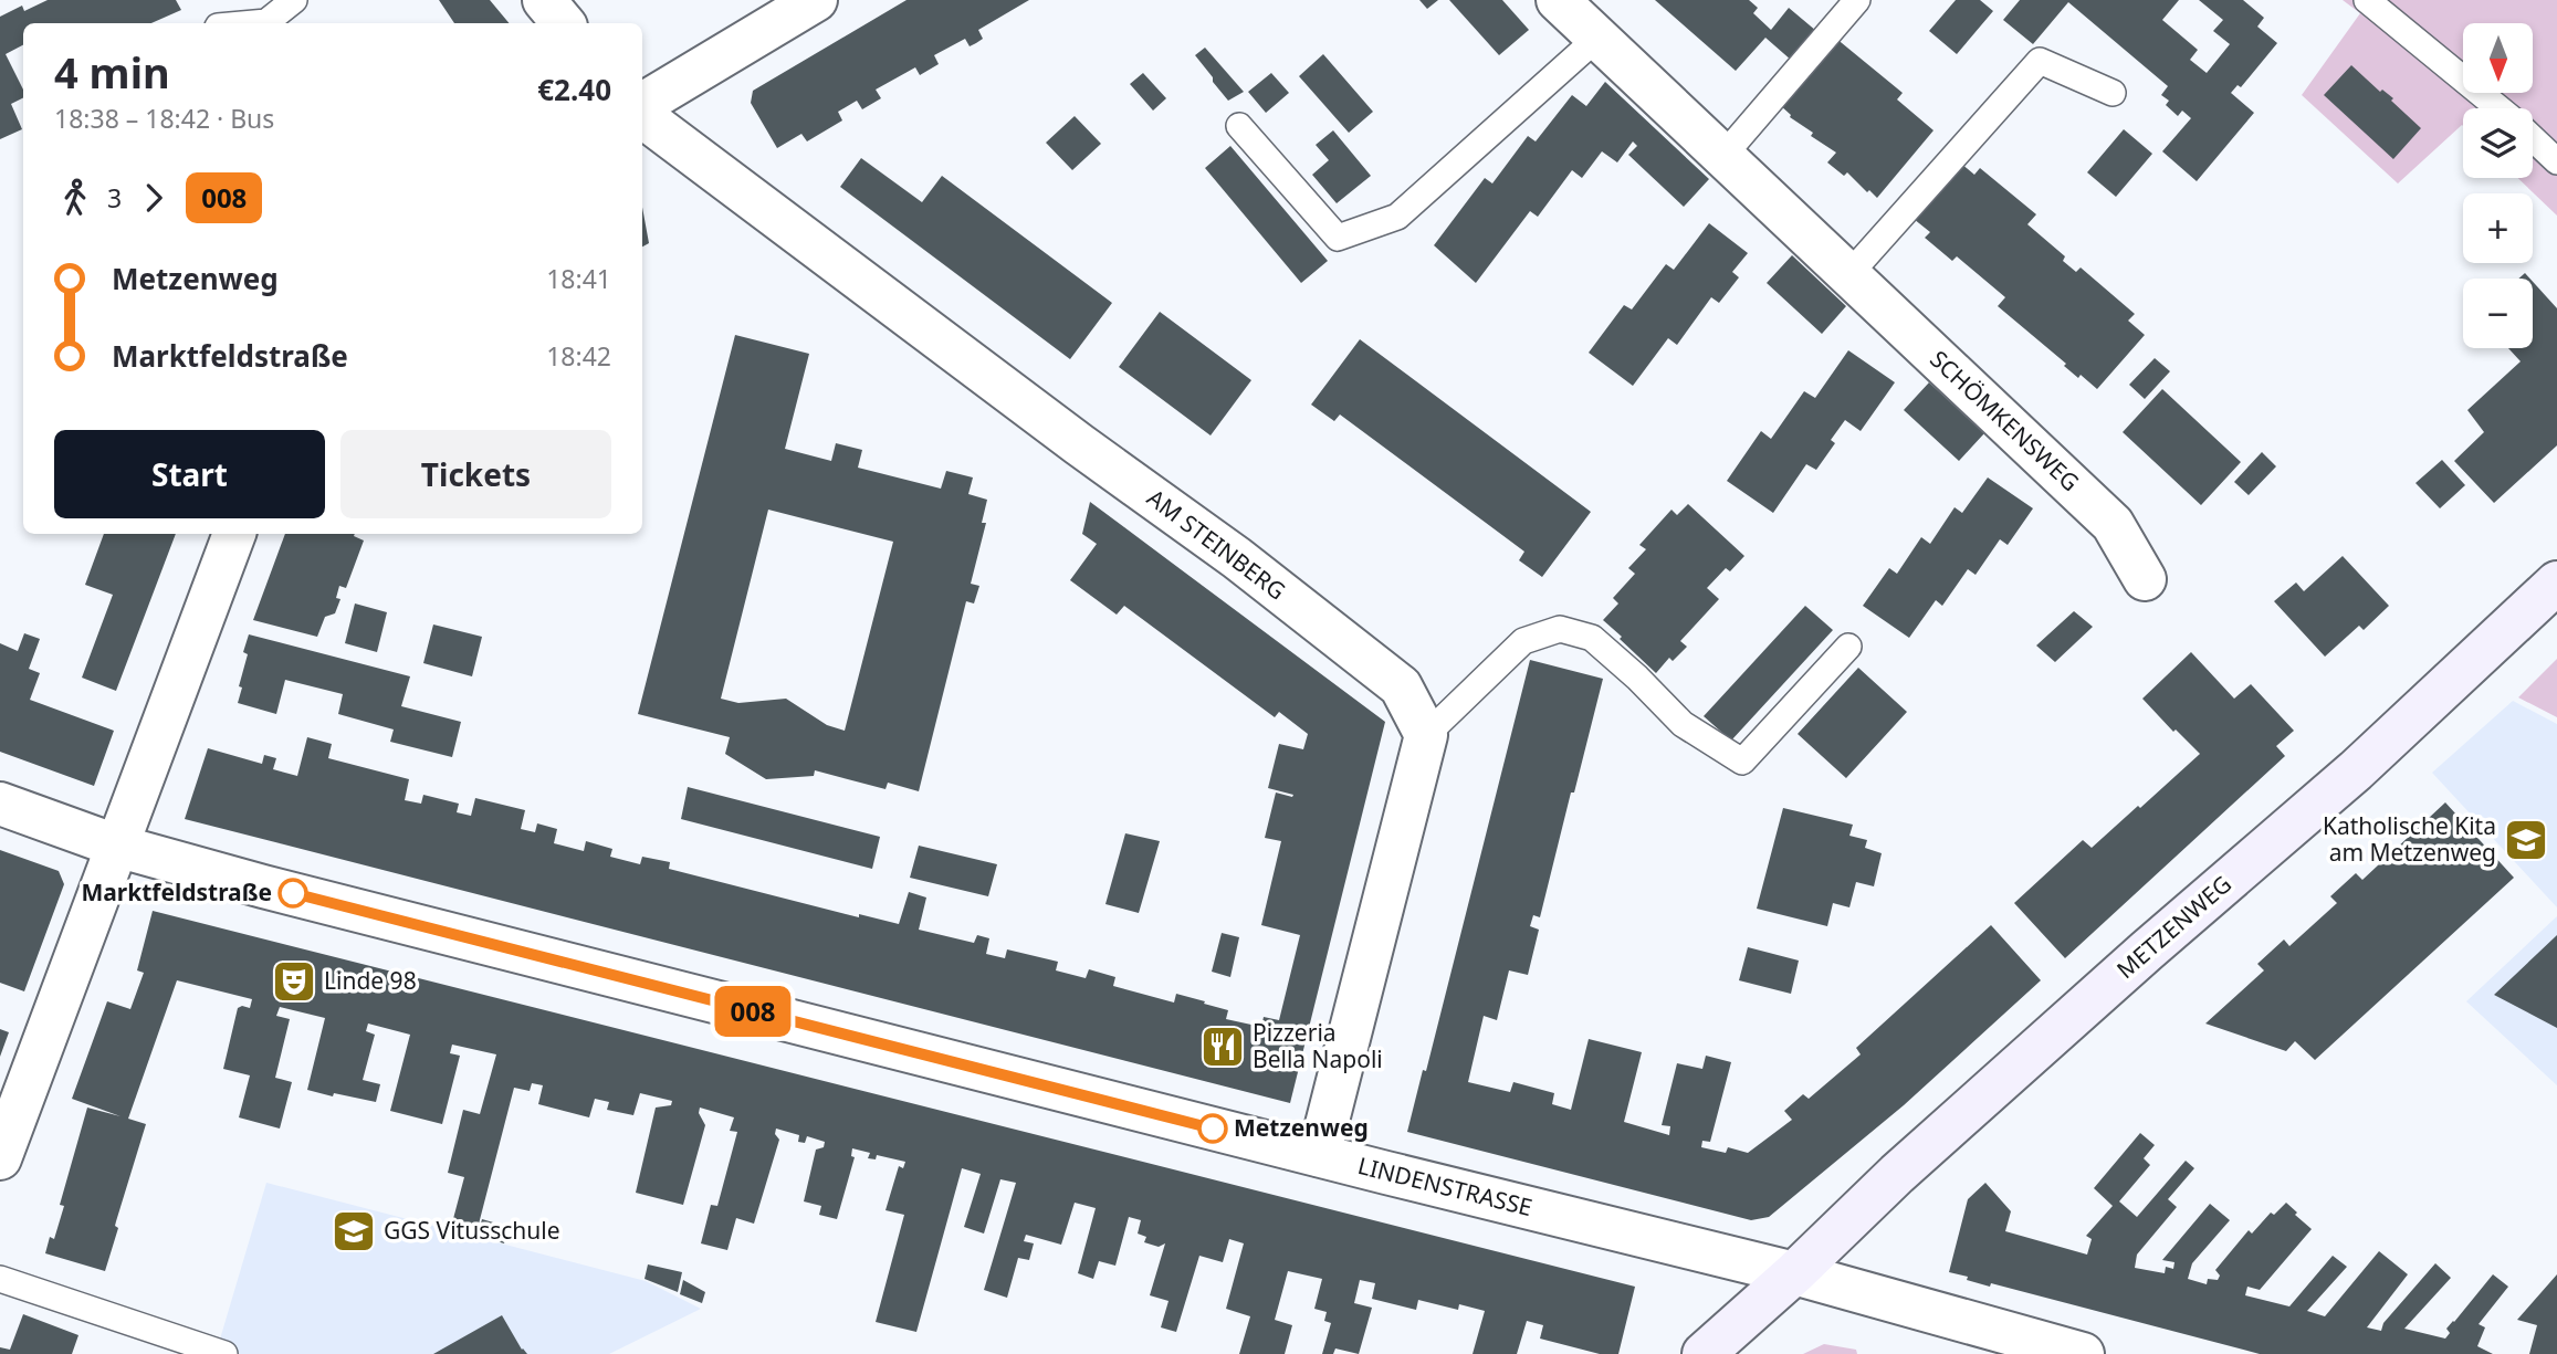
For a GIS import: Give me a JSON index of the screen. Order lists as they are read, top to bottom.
{
  "streets": {
    "main road": ["METZENWEG"],
    "street": ["SCHÖMKENSWEG", "AM STEINBERG", "LINDENSTRASSE"]
  },
  "crossings": [
    ["METZENWEG", "LINDENSTRASSE"]
  ],
  "places": {
    "school or university": ["Katholische Kita am Metzenweg", "GGS Vitusschule"],
    "other": ["Marktfeldstraße", "Metzenweg"],
    "theatre": ["Linde 98"],
    "restaurant": ["Pizzeria Bella Napoli"]
  },
  "lines": ["bus line 008"],
  "north": "bottom",
  "page": {
    "on_map": "008",
    "map_buttons": ["+", "−"],
    "heading": ["4 min", "18:38 – 18:42 · Bus", "€2.40"],
    "legs": ["3", "008"],
    "list": [
      {
        "name": "Metzenweg",
        "value": "18:41"
      },
      {
        "name": "Marktfeldstraße",
        "value": "18:42"
      }
    ],
    "buttons": ["Start", "Tickets"]
  }
}
